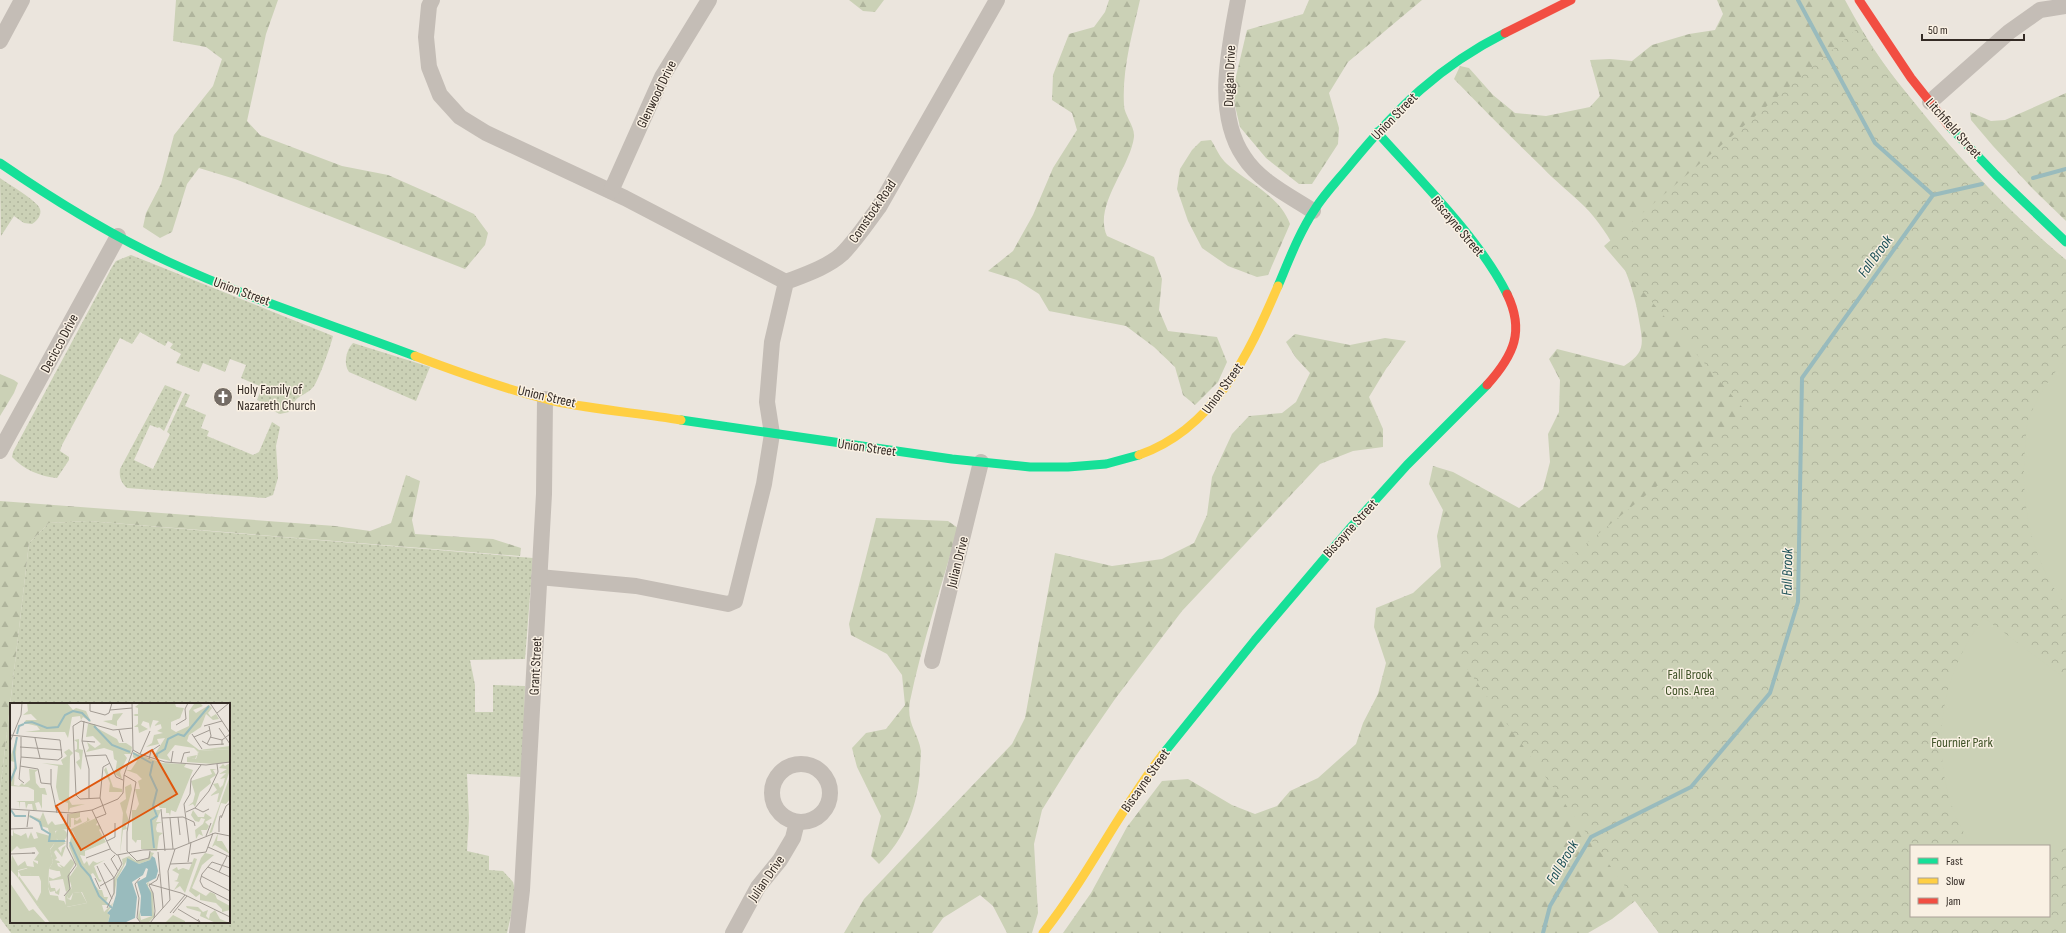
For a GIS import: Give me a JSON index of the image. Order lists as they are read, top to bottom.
{
  "streets": {
    "street": [
      "Duggan Drive",
      "Glenwood Drive",
      "Union Street",
      "Litchfield Street",
      "Comstock Road",
      "Biscayne Street",
      "Decicco Drive",
      "Julian Drive",
      "Grant Street"
    ]
  },
  "crossings": [
    ["Duggan Drive", "Union Street"],
    ["Union Street", "Biscayne Street"],
    ["Union Street", "Decicco Drive"],
    ["Union Street", "Julian Drive"],
    ["Union Street", "Grant Street"]
  ],
  "water": ["Fall Brook"],
  "parks": ["Fall Brook Cons. Area", "Fournier Park"],
  "places": {
    "church": ["Holy Family of Nazareth Church"]
  },
  "legend": ["Fast", "Slow", "Jam"],
  "scale_bar": "50 m"
}
